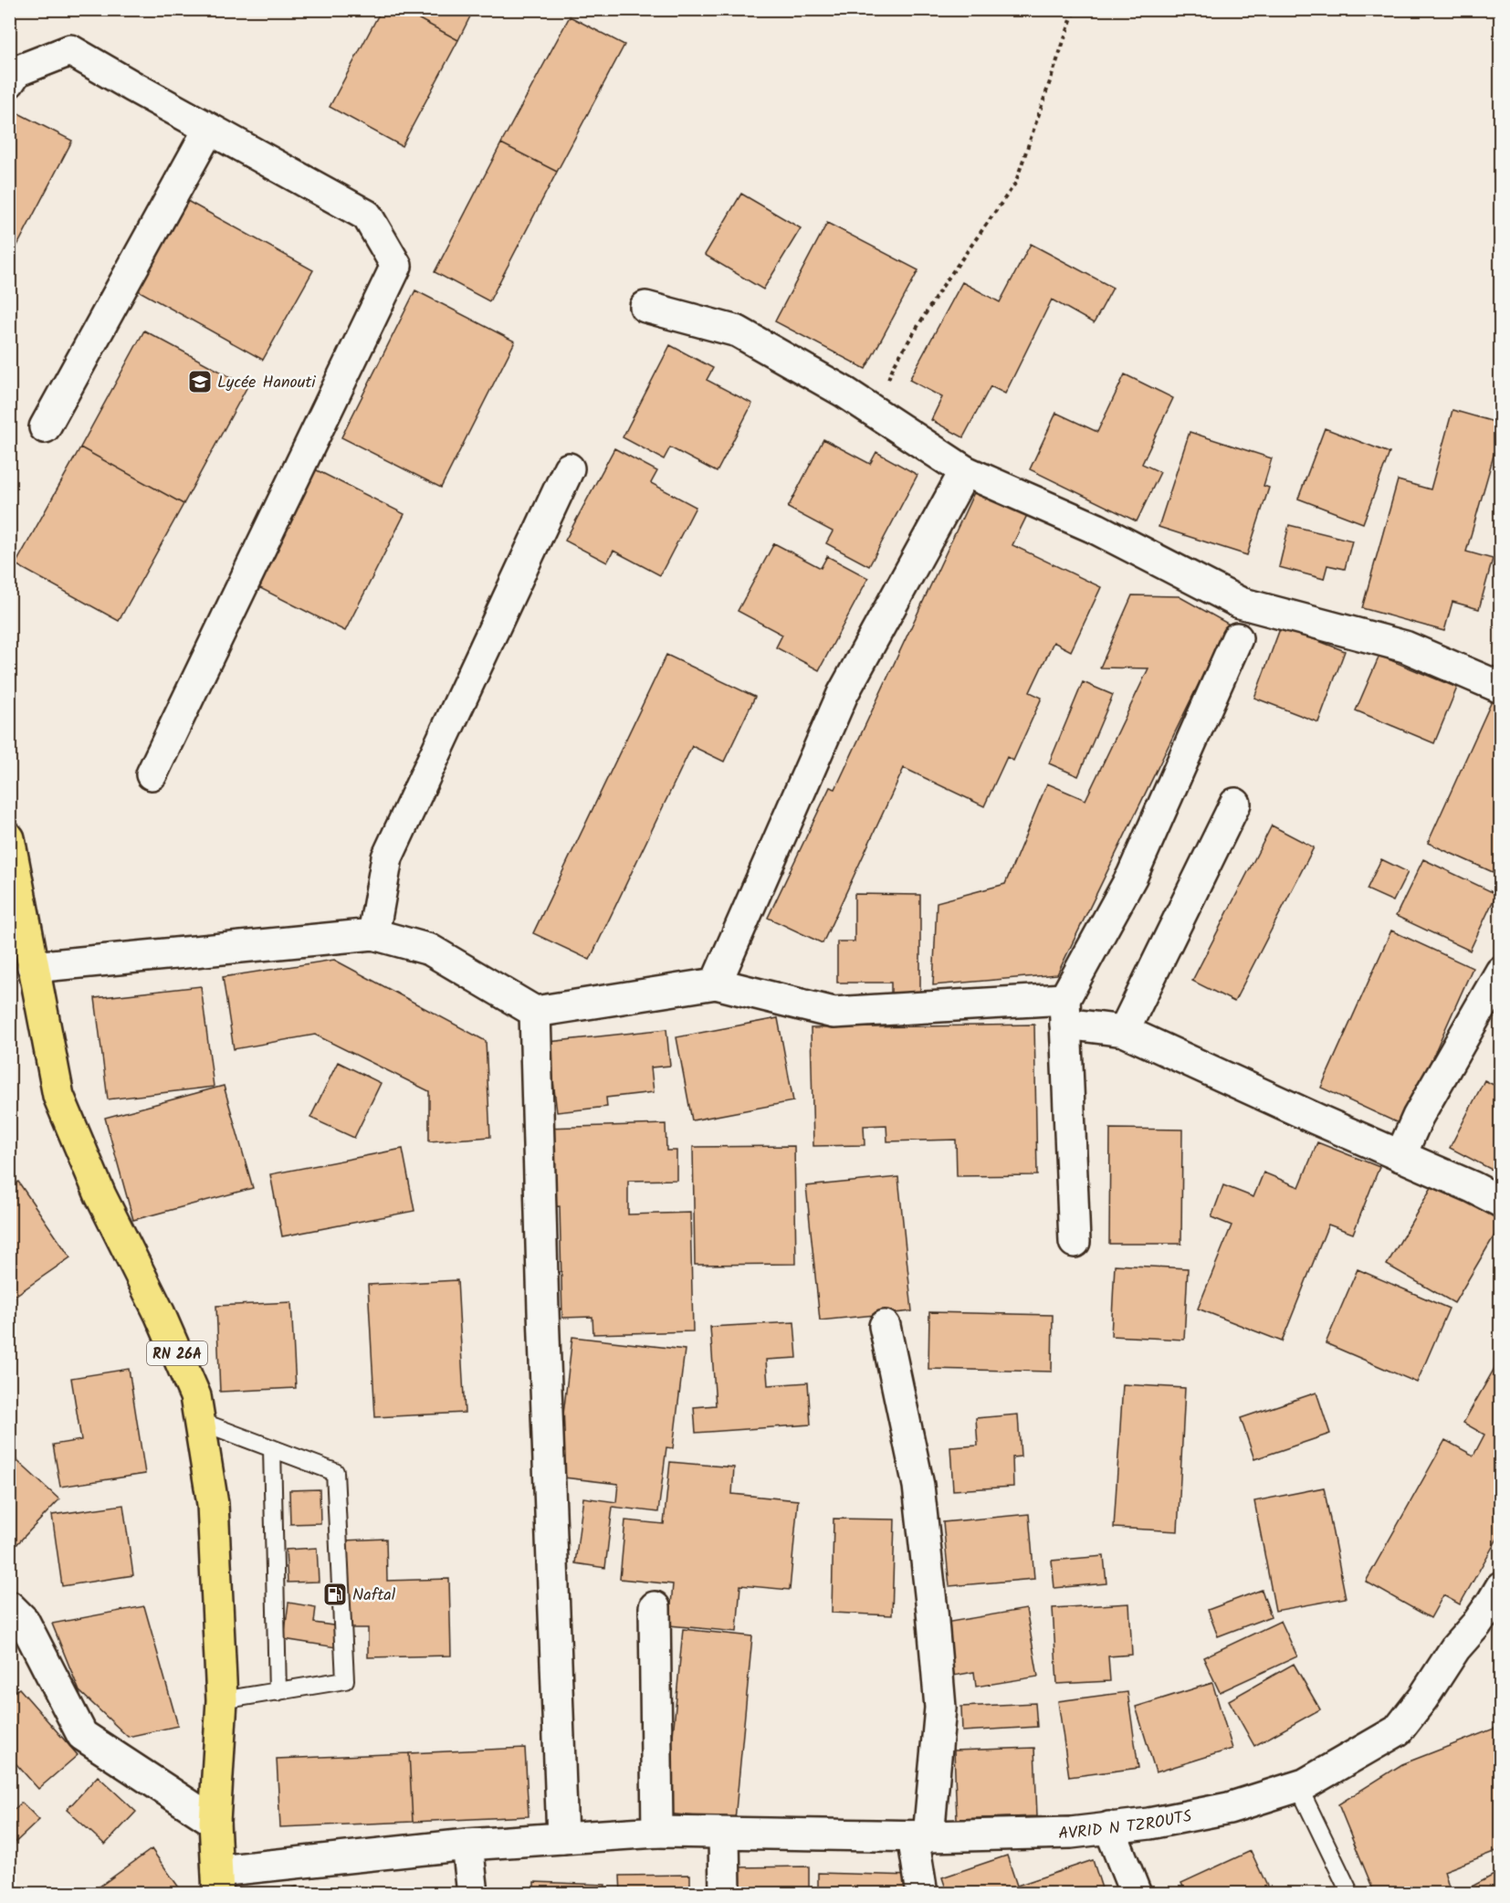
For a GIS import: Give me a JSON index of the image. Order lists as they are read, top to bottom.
{
  "streets": {
    "main road": ["RN 26A"],
    "street": ["AVRID N TZROUTS"]
  },
  "crossings": [
    ["RN 26A", "AVRID N TZROUTS"]
  ],
  "places": {
    "school or university": ["Lycée Hanouti"],
    "fuel station": ["Naftal"]
  }
}
